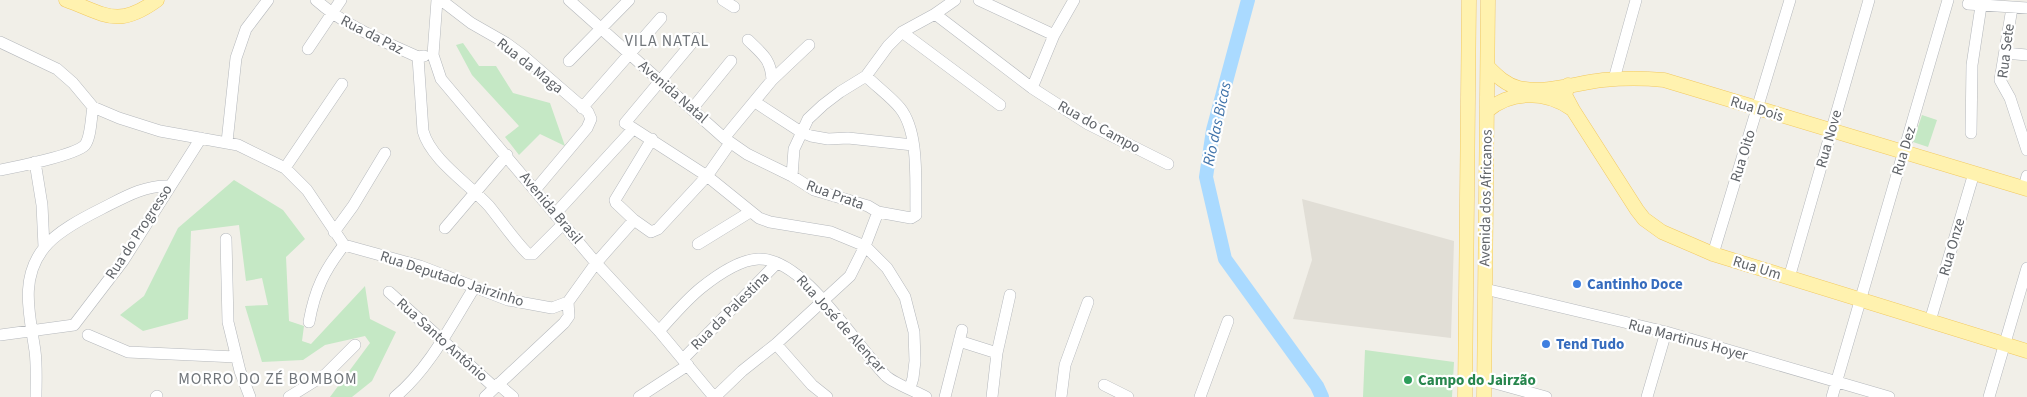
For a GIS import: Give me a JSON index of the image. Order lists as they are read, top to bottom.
{
  "streets": {
    "main road": ["Rua Dois", "Avenida dos Africanos", "Rua Um"],
    "street": [
      "Rua da Paz",
      "Rua Sete",
      "Rua da Maga",
      "Avenida Natal",
      "Rua do Campo",
      "Rua Nove",
      "Rua Dez",
      "Rua Oito",
      "Rua Prata",
      "Avenida Brasil",
      "Rua do Progresso",
      "Rua Onze",
      "Rua Deputado Jairzinho",
      "Rua da Palestina",
      "Rua José de Alençar",
      "Rua Santo Antônio",
      "Rua Martinus Hoyer"
    ]
  },
  "crossings": [
    ["Rua da Paz", "Avenida Brasil"],
    ["Rua da Maga", "Avenida Brasil"],
    ["Avenida Natal", "Rua Prata"],
    ["Rua Dois", "Rua Nove"],
    ["Rua Dois", "Rua Dez"],
    ["Rua Dois", "Rua Oito"],
    ["Rua Dois", "Avenida dos Africanos"],
    ["Rua Dois", "Rua Onze"],
    ["Rua Dois", "Rua Um"],
    ["Rua Nove", "Rua Um"],
    ["Rua Dez", "Rua Um"],
    ["Rua Dez", "Rua Martinus Hoyer"],
    ["Rua Oito", "Rua Um"],
    ["Avenida dos Africanos", "Rua Martinus Hoyer"],
    ["Avenida Brasil", "Rua da Palestina"],
    ["Avenida Brasil", "Rua José de Alençar"],
    ["Rua Onze", "Rua Um"],
    ["Rua da Palestina", "Rua José de Alençar"]
  ],
  "districts": ["VILA NATAL", "MORRO DO ZÉ BOMBOM"],
  "water": ["Rio das Bicas"],
  "places": ["Cantinho Doce", "Tend Tudo", "Campo do Jairzão"]
}
